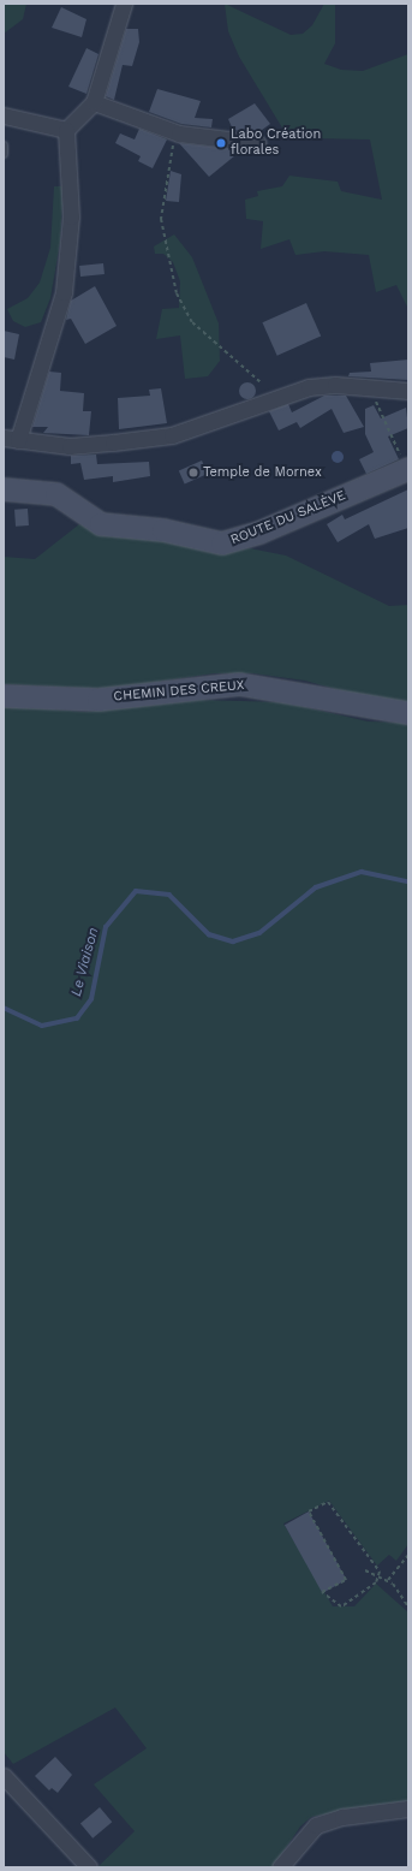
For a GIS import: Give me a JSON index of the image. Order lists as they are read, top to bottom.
{
  "streets": {
    "main road": ["ROUTE DU SALÈVE", "CHEMIN DES CREUX"]
  },
  "water": ["Le Viaison"],
  "places": ["Labo Création florales", "Temple de Mornex"]
}
